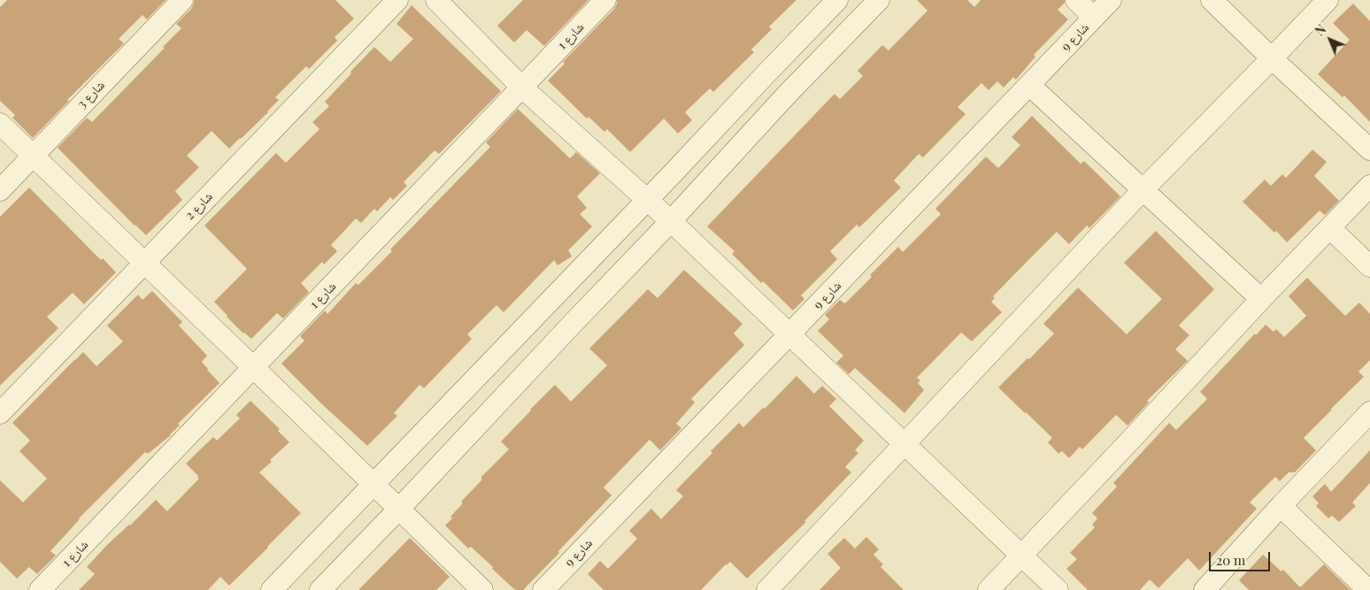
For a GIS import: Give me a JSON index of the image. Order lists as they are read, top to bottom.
{
  "streets": {
    "street": [
      "شارع 1",
      "شارع 9",
      "شارع 3",
      "شارع 2"
    ]
  },
  "scale_bar": "20 m",
  "north": "top left"
}
